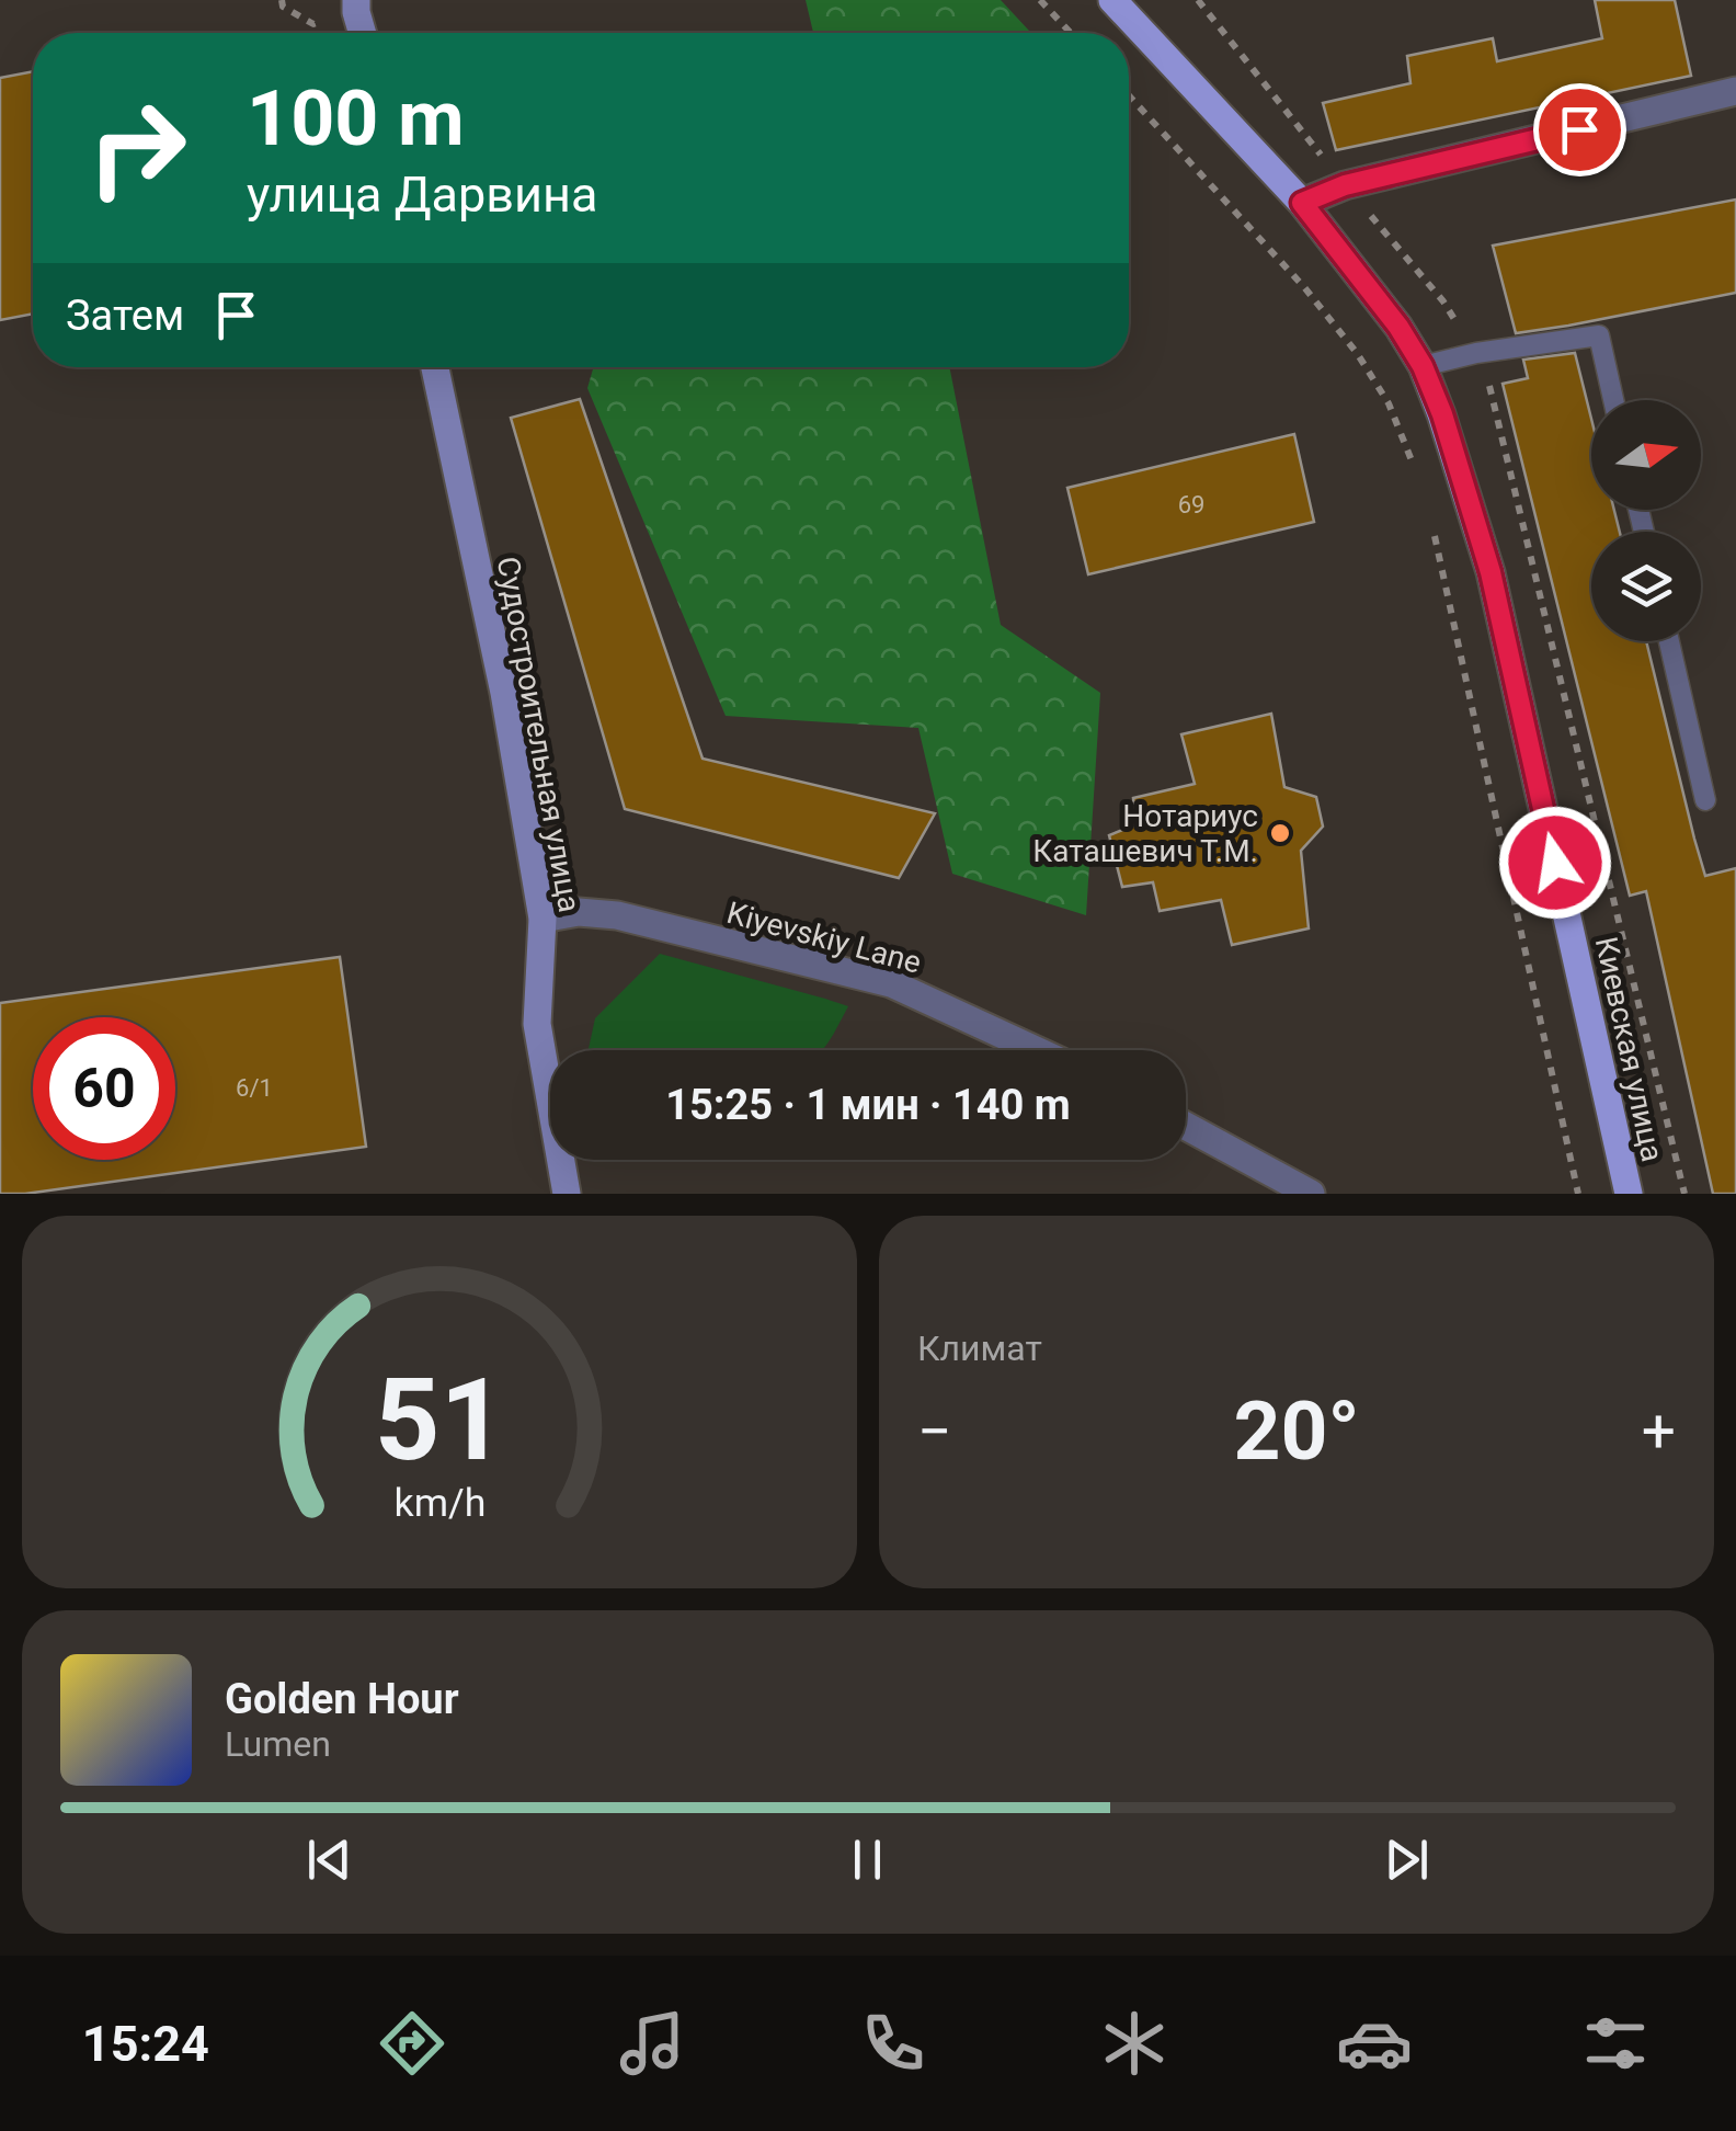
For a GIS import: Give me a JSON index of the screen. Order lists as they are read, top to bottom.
{
  "streets": {
    "main road": ["Судостроительная улица", "Киевская улица"],
    "street": ["Kiyevskiy Lane"]
  },
  "crossings": [
    ["Судостроительная улица", "Kiyevskiy Lane"]
  ],
  "places": ["Нотариус Каташевич Т.М."],
  "house_numbers": ["69", "6/1"],
  "north": "right",
  "page": {
    "turn": ["100 m", "улица Дарвина"],
    "then": "Затем",
    "limit": "60",
    "trip": "15:25 · 1 мин · 140 m",
    "tile": "Климат",
    "heat": ["−", "20°", "+"],
    "song": ["Golden Hour", "Lumen"],
    "tabs": "15:24",
    "gauge": ["51", "km/h"]
  }
}
